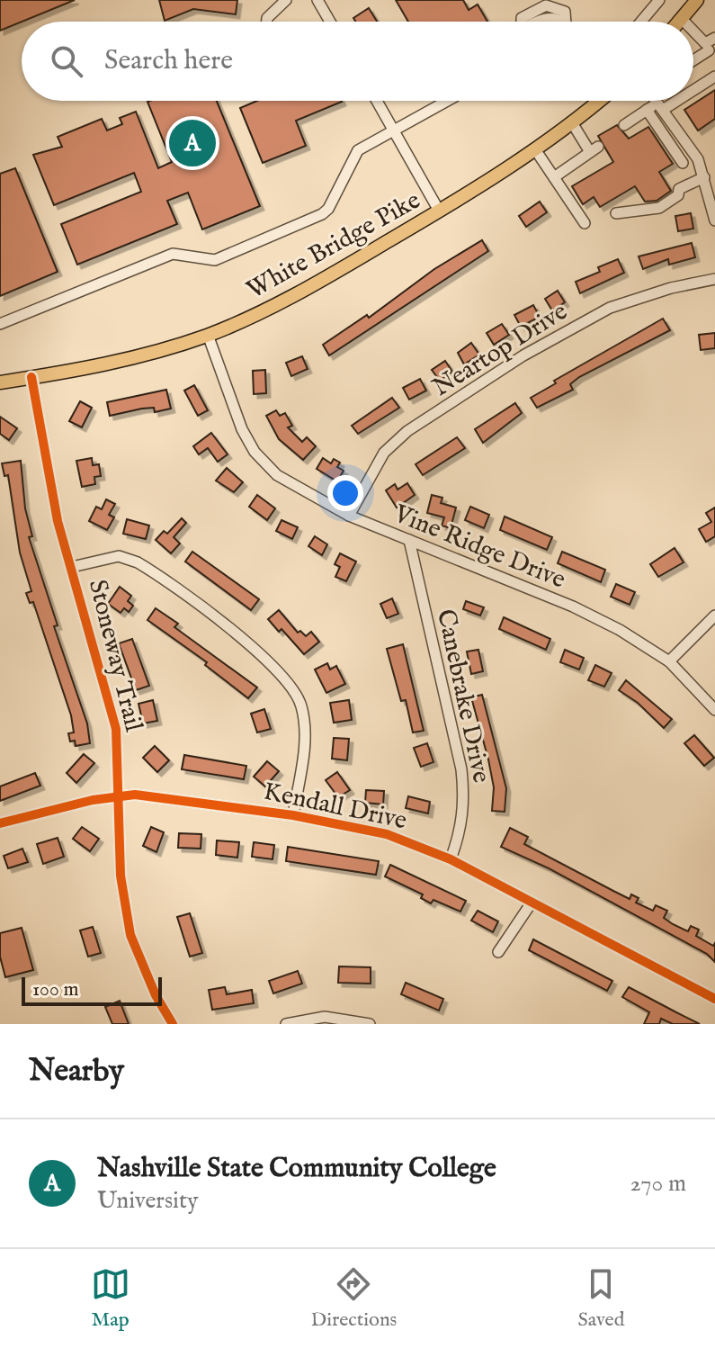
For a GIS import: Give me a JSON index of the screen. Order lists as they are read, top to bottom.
{
  "streets": {
    "main road": ["White Bridge Pike"],
    "street": [
      "Neartop Drive",
      "Vine Ridge Drive",
      "Stoneway Trail",
      "Canebrake Drive",
      "Kendall Drive"
    ]
  },
  "crossings": [
    ["White Bridge Pike", "Vine Ridge Drive"],
    ["White Bridge Pike", "Stoneway Trail"],
    ["Neartop Drive", "Vine Ridge Drive"],
    ["Vine Ridge Drive", "Canebrake Drive"],
    ["Stoneway Trail", "Kendall Drive"],
    ["Canebrake Drive", "Kendall Drive"]
  ],
  "scale_bar": "100 m",
  "page": {
    "search": "Search here",
    "pins": "A",
    "scale": "100 m",
    "heading": "Nearby",
    "list": [
      {
        "mark": "A",
        "name": "Nashville State Community College",
        "note": "University",
        "value": "270 m"
      }
    ],
    "nav": ["Map", "Directions", "Saved"]
  }
}
